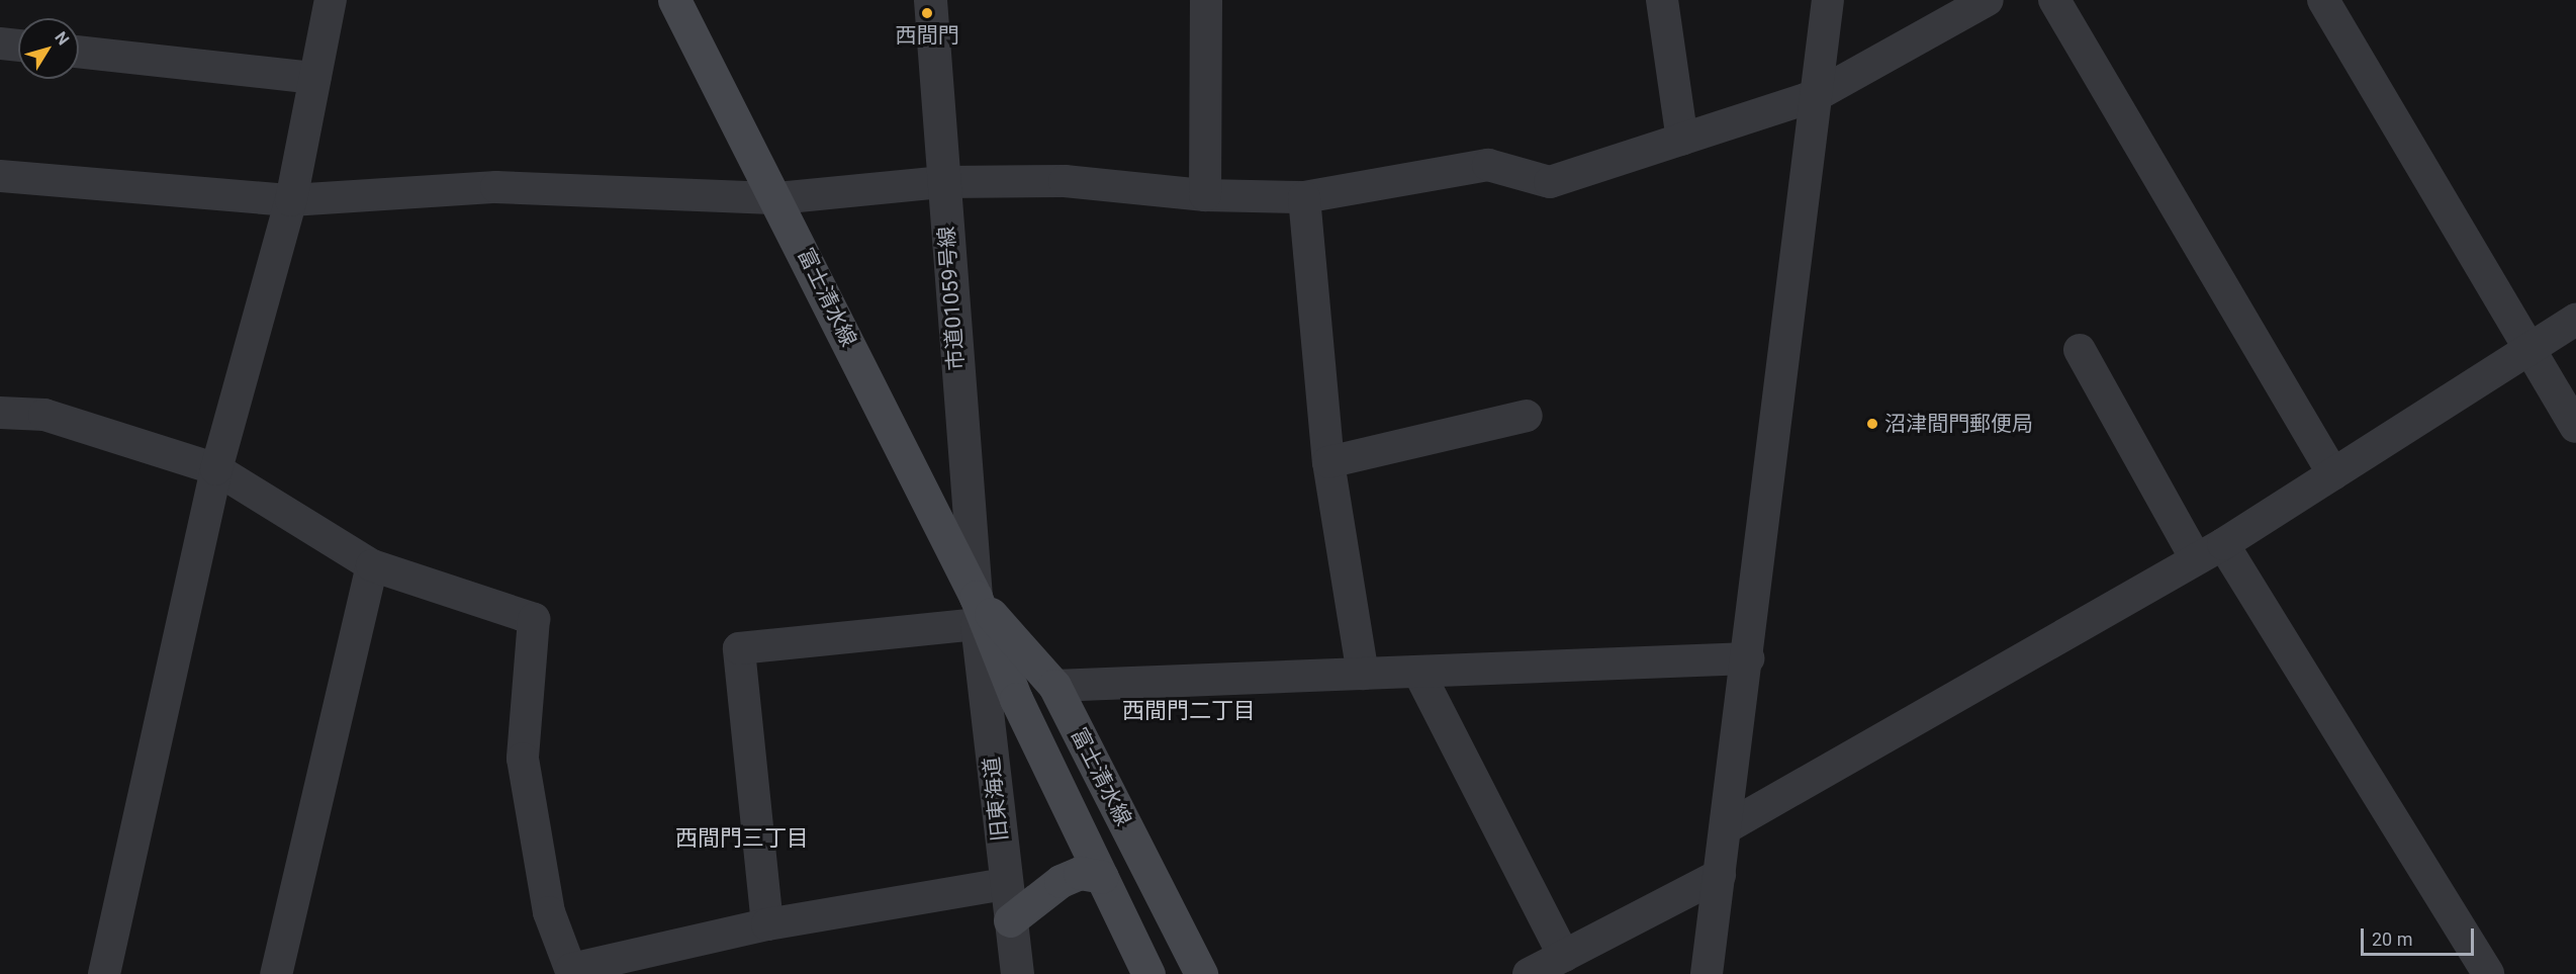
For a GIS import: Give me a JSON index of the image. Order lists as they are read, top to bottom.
{
  "streets": {
    "main road": ["富士清水線"],
    "street": ["市道01059号線", "旧東海道"]
  },
  "crossings": [
    ["富士清水線", "市道01059号線"],
    ["富士清水線", "旧東海道"],
    ["市道01059号線", "旧東海道"]
  ],
  "districts": ["西間門二丁目", "西間門三丁目"],
  "places": ["西間門", "沼津間門郵便局"],
  "scale_bar": "20 m",
  "north": "top right"
}
